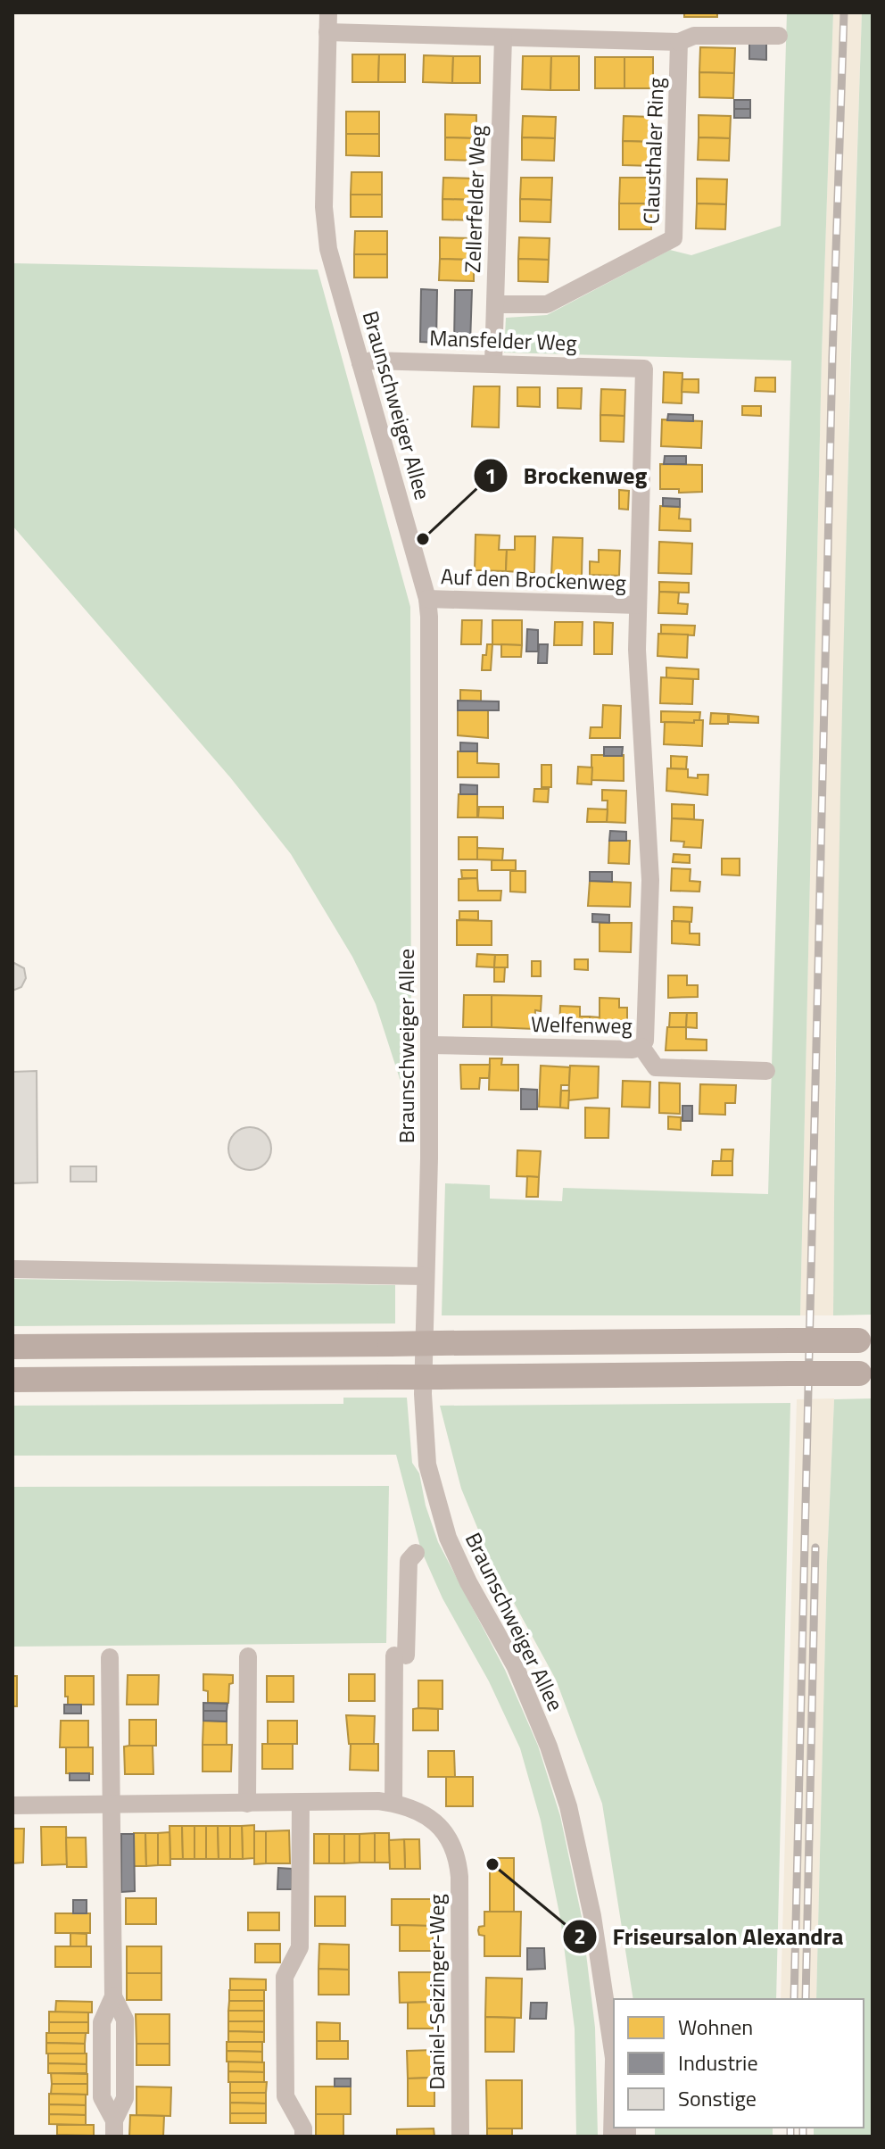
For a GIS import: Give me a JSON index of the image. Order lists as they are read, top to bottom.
{
  "streets": {
    "street": [
      "Clausthaler Ring",
      "Zellerfelder Weg",
      "Mansfelder Weg",
      "Braunschweiger Allee",
      "Auf den Brockenweg",
      "Welfenweg",
      "Daniel-Seizinger-Weg"
    ]
  },
  "crossings": [
    ["Clausthaler Ring", "Zellerfelder Weg"],
    ["Zellerfelder Weg", "Mansfelder Weg"],
    ["Mansfelder Weg", "Braunschweiger Allee"],
    ["Mansfelder Weg", "Auf den Brockenweg"],
    ["Braunschweiger Allee", "Auf den Brockenweg"],
    ["Braunschweiger Allee", "Welfenweg"]
  ],
  "places": ["Brockenweg", "Friseursalon Alexandra"],
  "legend": ["Wohnen", "Industrie", "Sonstige"]
}
